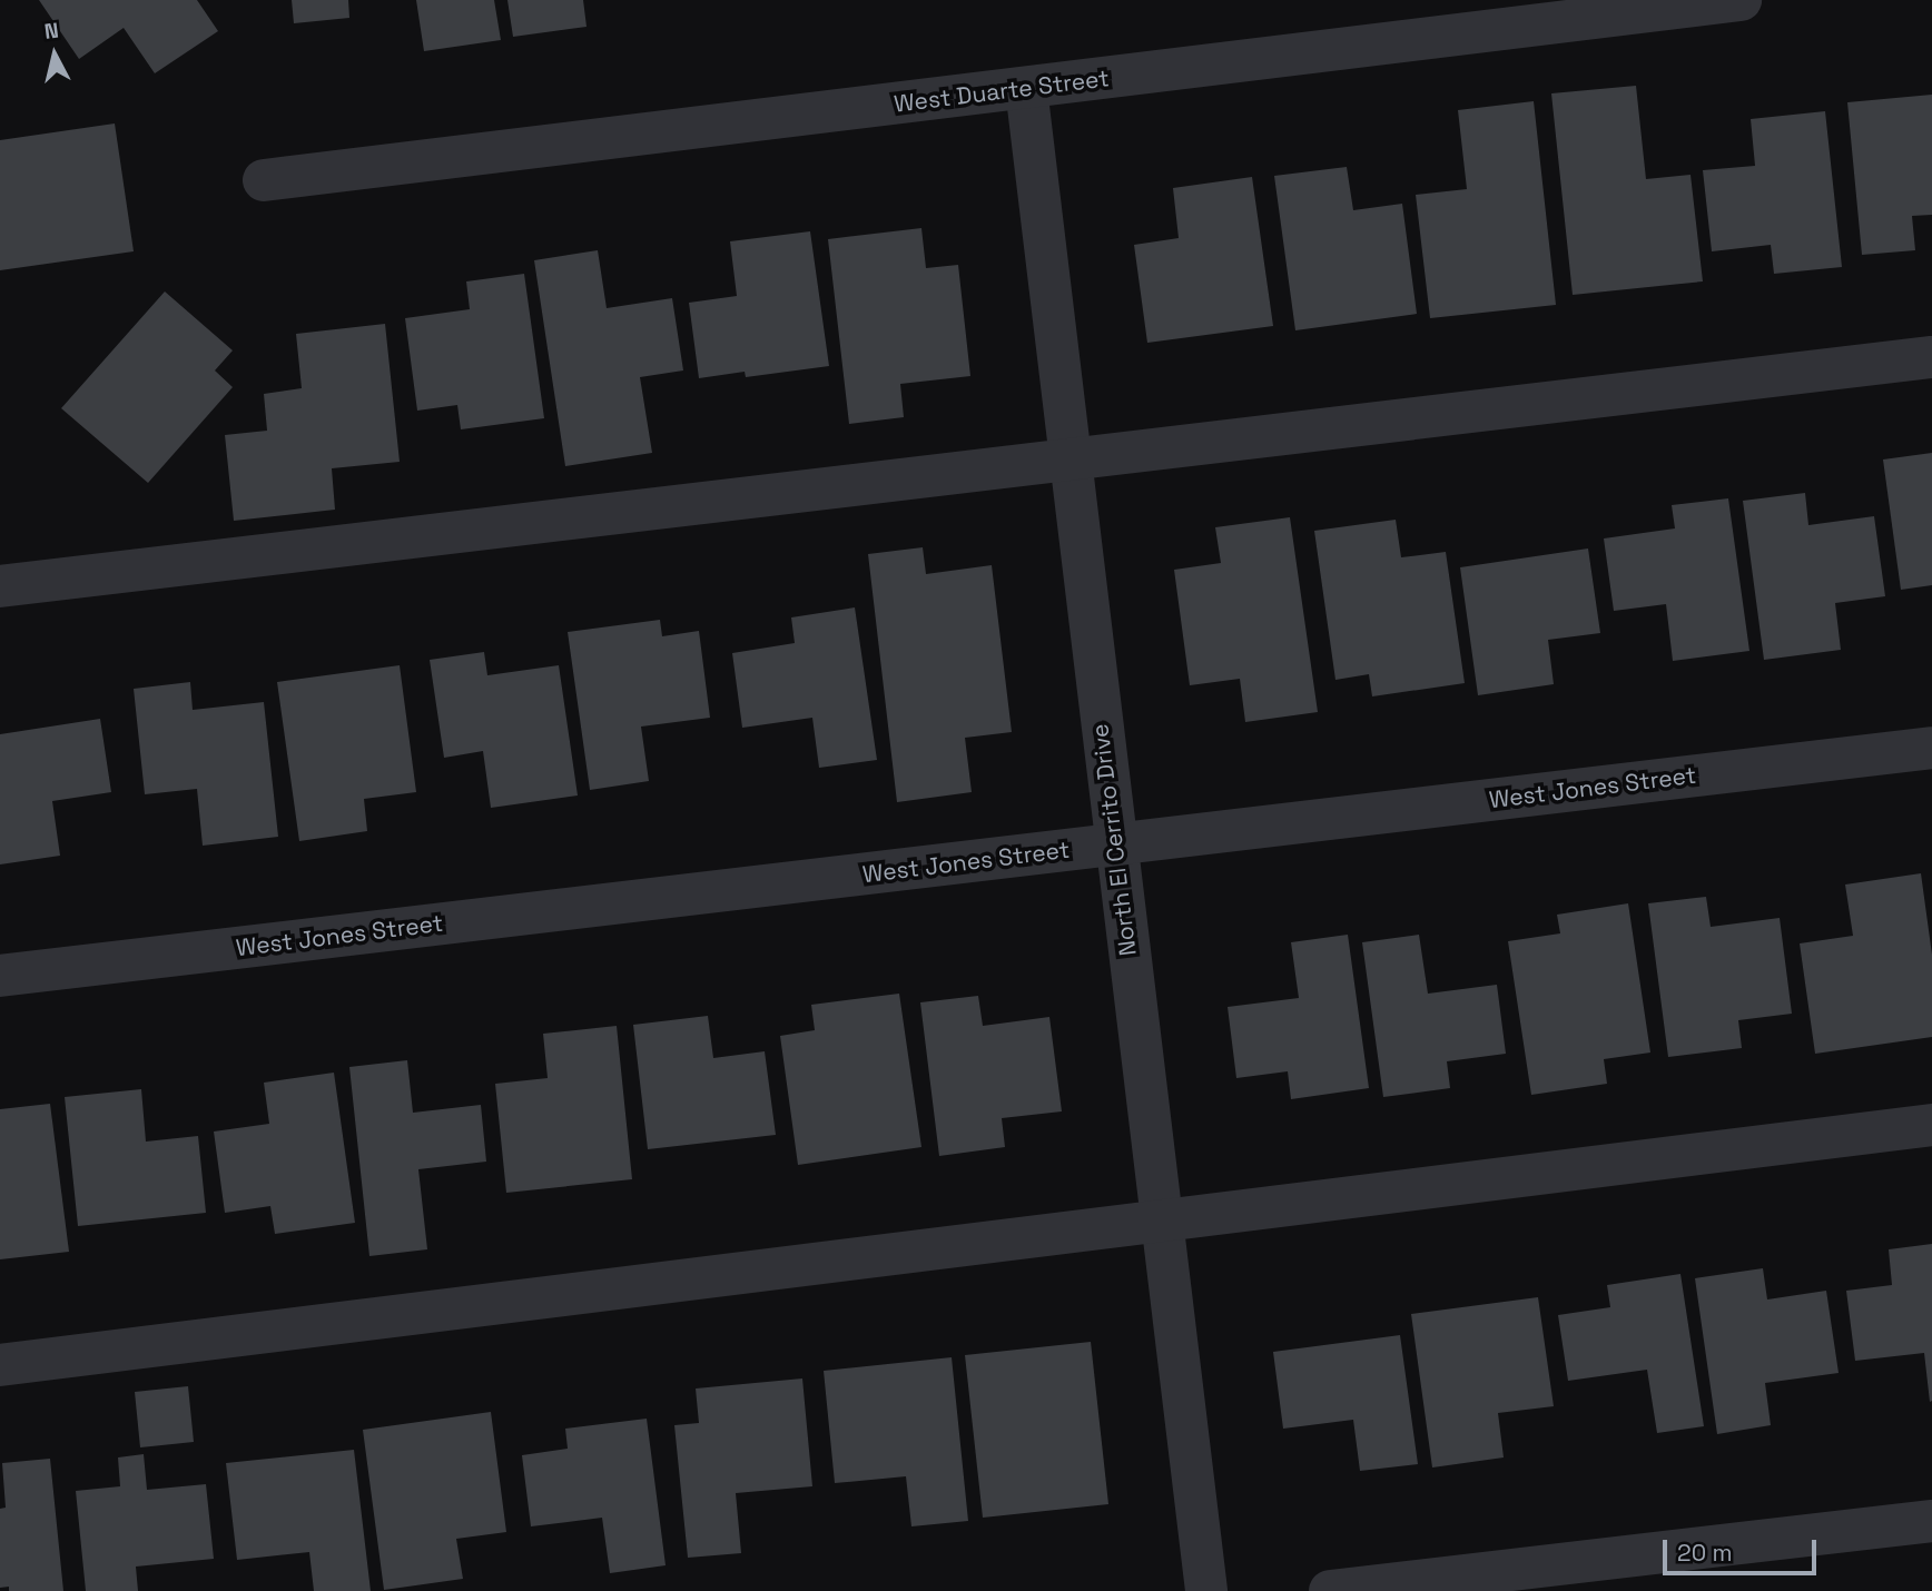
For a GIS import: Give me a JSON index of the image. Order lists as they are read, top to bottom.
{
  "streets": {
    "street": ["West Duarte Street", "West Jones Street", "North El Cerrito Drive"]
  },
  "crossings": [
    ["West Duarte Street", "North El Cerrito Drive"],
    ["West Jones Street", "North El Cerrito Drive"]
  ],
  "scale_bar": "20 m",
  "north": "top"
}
